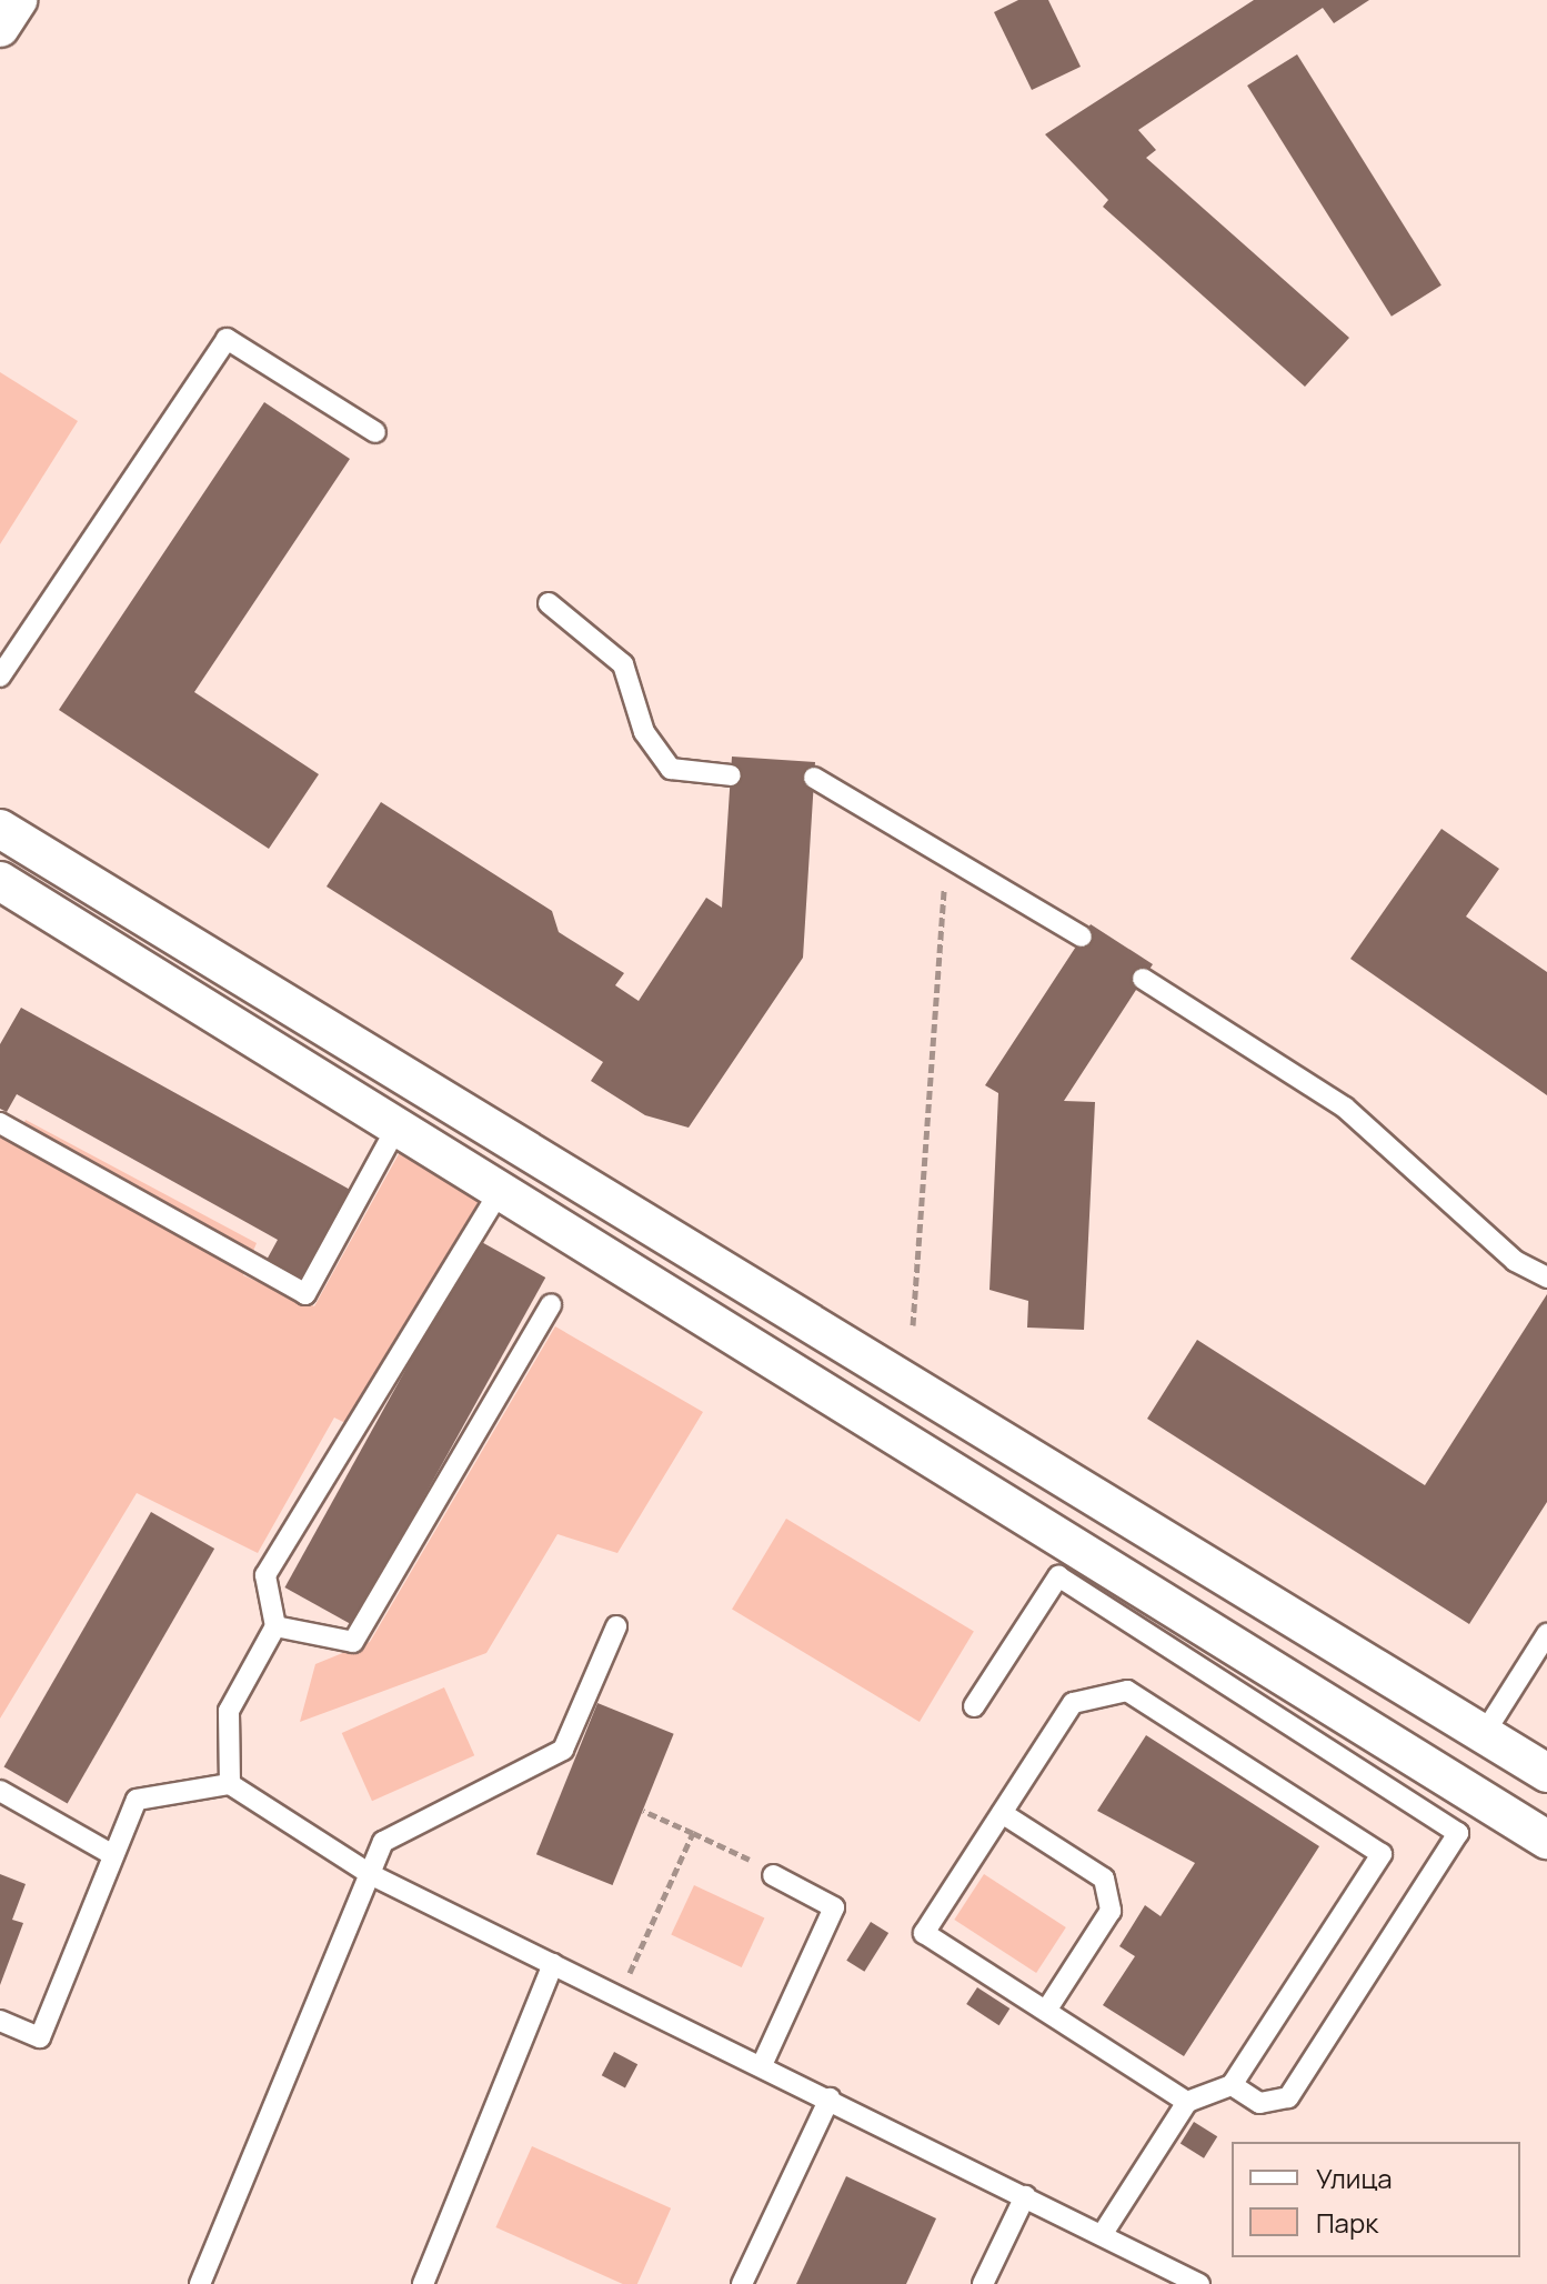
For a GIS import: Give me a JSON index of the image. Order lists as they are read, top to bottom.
{
  "legend": ["Улица", "Парк"]
}
